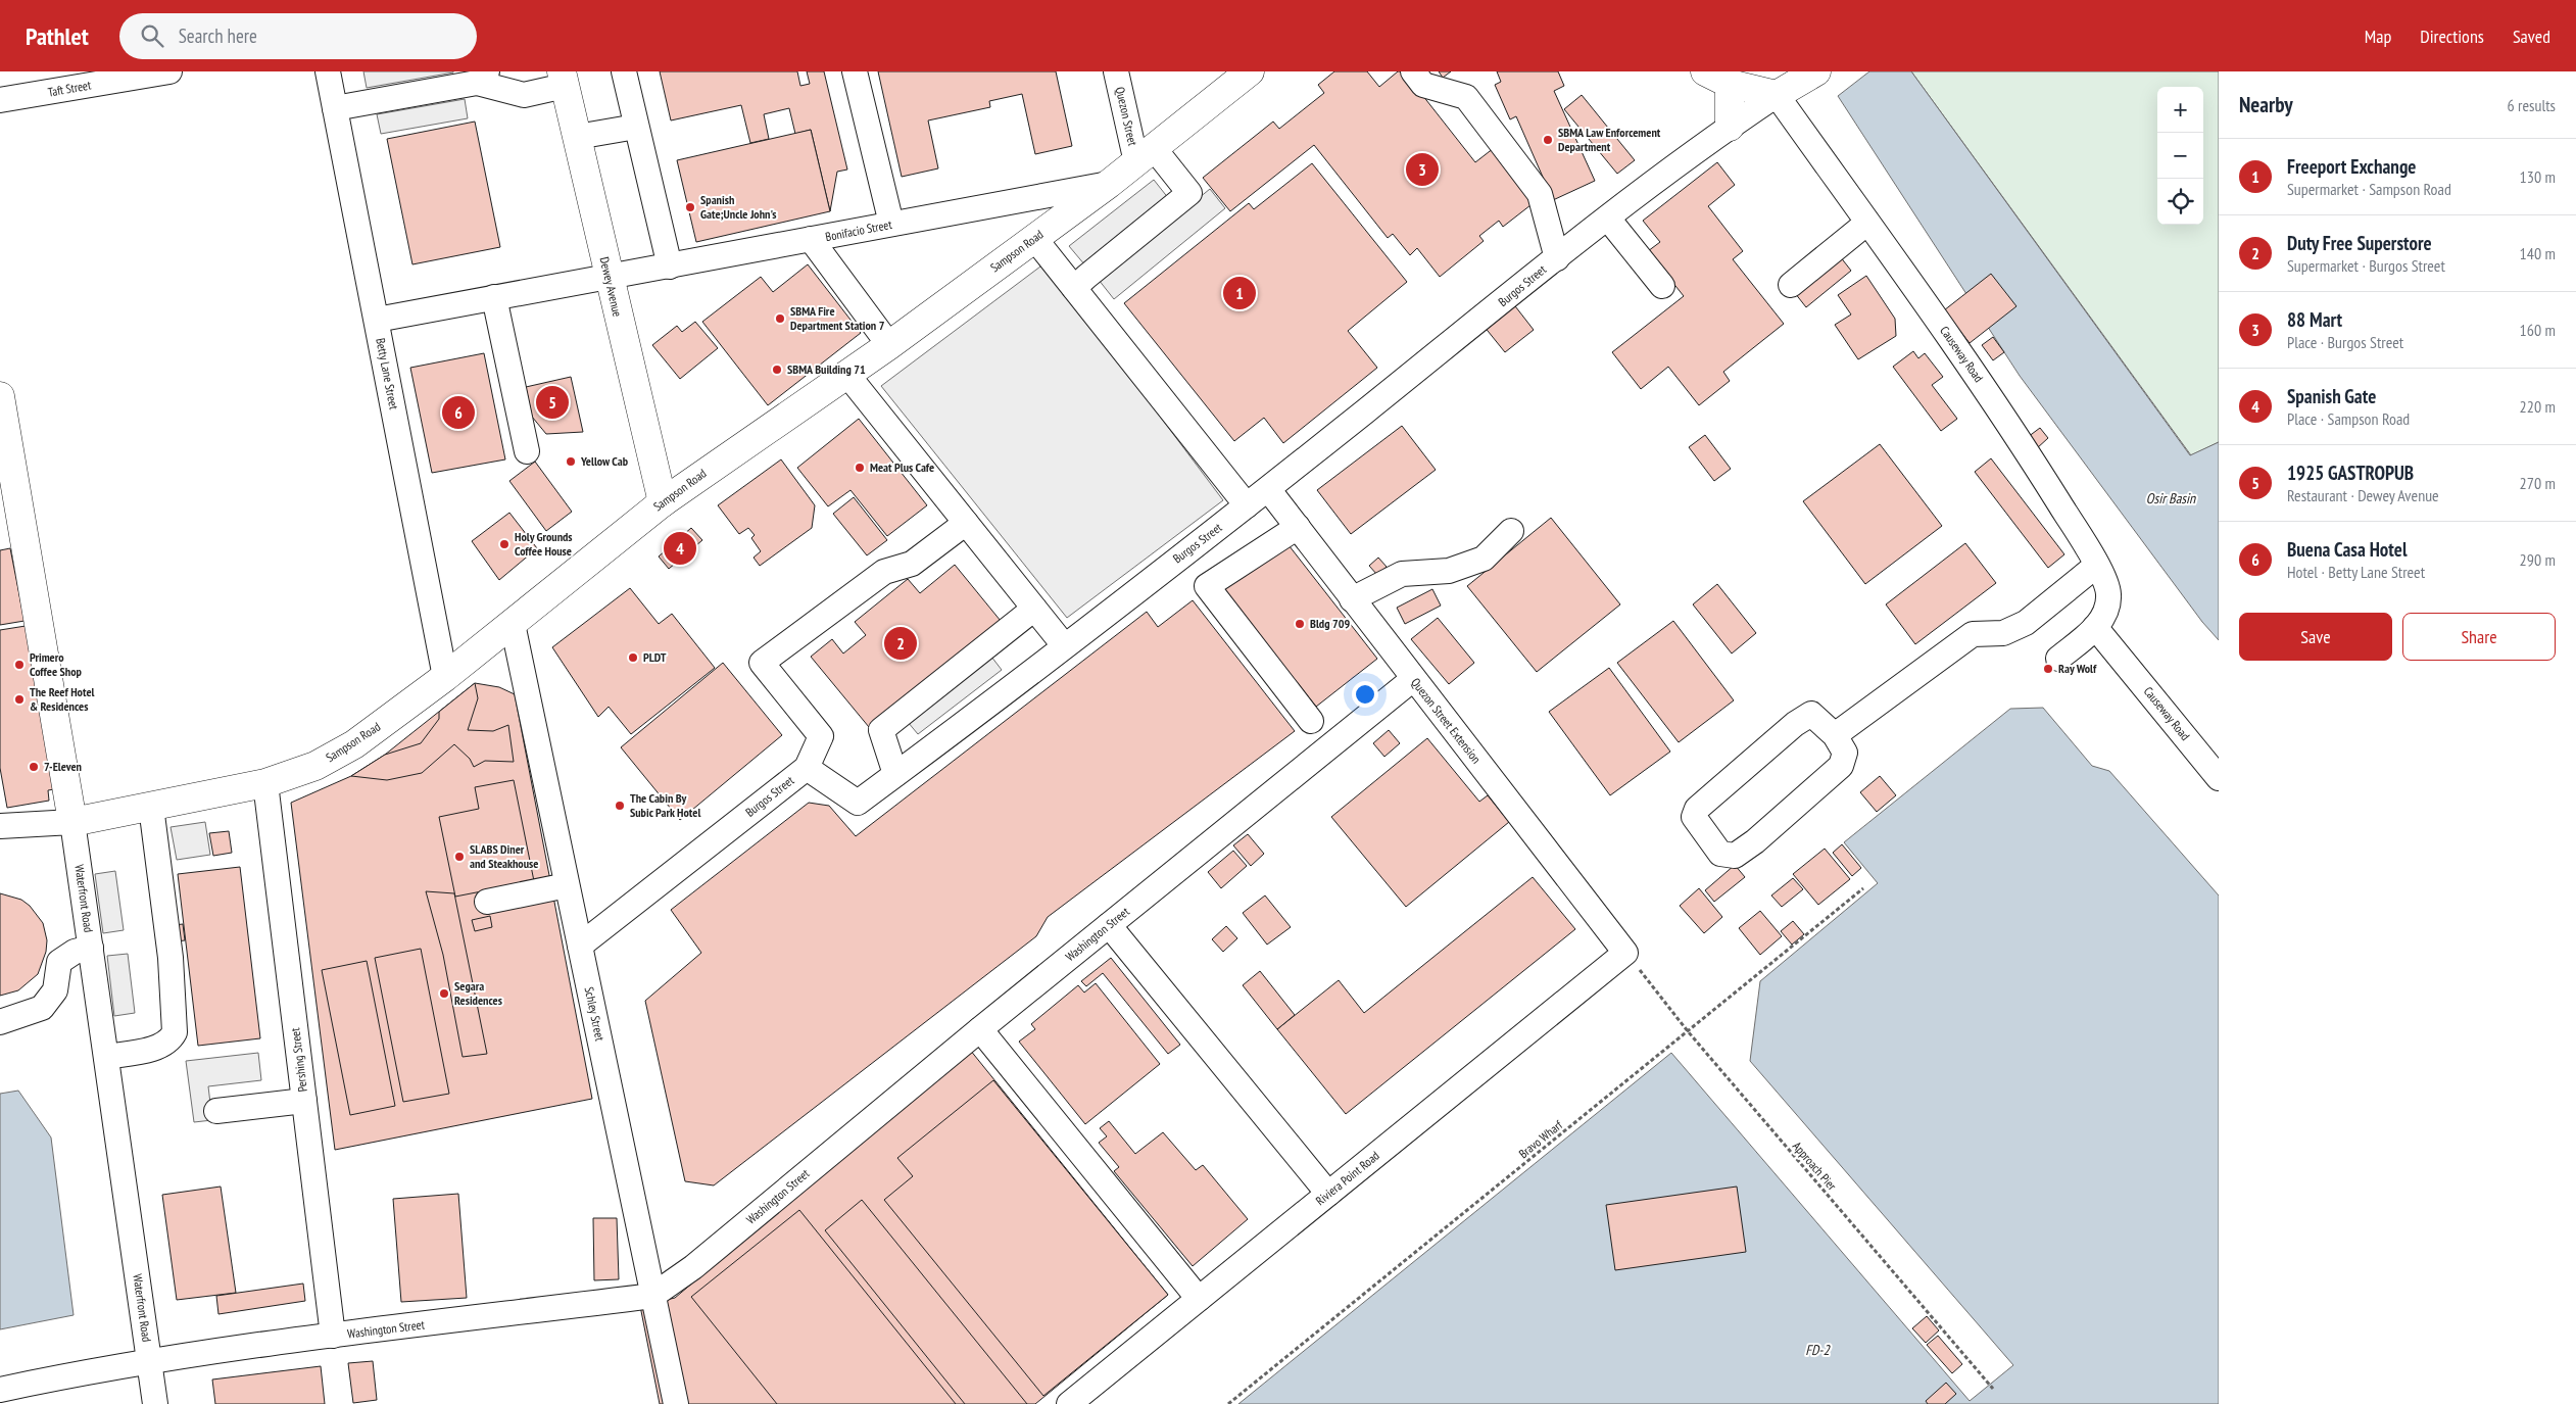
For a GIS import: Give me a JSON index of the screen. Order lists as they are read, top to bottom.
{
  "streets": {
    "main road": [
      "Sampson Road",
      "Burgos Street",
      "Dewey Avenue",
      "Waterfront Road"
    ],
    "street": [
      "Taft Street",
      "Quezon Street",
      "Bonifacio Street",
      "Causeway Road",
      "Betty Lane Street",
      "Quezon Street Extension",
      "Washington Street",
      "Schley Street",
      "Pershing Street",
      "Riviera Point Road"
    ],
    "path": ["Bravo Wharf", "Approach Pier"]
  },
  "crossings": [
    ["Quezon Street", "Sampson Road"],
    ["Bonifacio Street", "Sampson Road"],
    ["Bonifacio Street", "Dewey Avenue"],
    ["Bonifacio Street", "Betty Lane Street"],
    ["Sampson Road", "Dewey Avenue"],
    ["Sampson Road", "Betty Lane Street"],
    ["Sampson Road", "Waterfront Road"],
    ["Sampson Road", "Schley Street"],
    ["Sampson Road", "Pershing Street"],
    ["Burgos Street", "Causeway Road"],
    ["Burgos Street", "Quezon Street Extension"],
    ["Burgos Street", "Schley Street"],
    ["Quezon Street Extension", "Washington Street"],
    ["Quezon Street Extension", "Approach Pier"],
    ["Quezon Street Extension", "Riviera Point Road"],
    ["Waterfront Road", "Washington Street"],
    ["Washington Street", "Schley Street"],
    ["Washington Street", "Pershing Street"],
    ["Bravo Wharf", "Approach Pier"],
    ["Approach Pier", "Riviera Point Road"]
  ],
  "water": ["Osir Basin", "FD-2"],
  "places": [
    "SBMA Law Enforcement Department",
    "Spanish Gate;Uncle John's",
    "SBMA Fire Department Station 7",
    "SBMA Building 71",
    "Yellow Cab",
    "Meat Plus Cafe",
    "Holy Grounds Coffee House",
    "Bldg 709",
    "PLDT",
    "Primero Coffee Shop",
    "Ray Wolf",
    "The Reef Hotel & Residences",
    "7-Eleven",
    "The Cabin By Subic Park Hotel",
    "SLABS Diner and Steakhouse",
    "Segara Residences"
  ],
  "page": {
    "header": "Pathlet",
    "search": "Search here",
    "nav": ["Map", "Directions", "Saved"],
    "heading": ["Nearby", "6 results"],
    "map_buttons": ["+", "−"],
    "list": [
      {
        "mark": "1",
        "name": "Freeport Exchange",
        "note": "Supermarket · Sampson Road",
        "value": "130 m"
      },
      {
        "mark": "2",
        "name": "Duty Free Superstore",
        "note": "Supermarket · Burgos Street",
        "value": "140 m"
      },
      {
        "mark": "3",
        "name": "88 Mart",
        "note": "Place · Burgos Street",
        "value": "160 m"
      },
      {
        "mark": "4",
        "name": "Spanish Gate",
        "note": "Place · Sampson Road",
        "value": "220 m"
      },
      {
        "mark": "5",
        "name": "1925 GASTROPUB",
        "note": "Restaurant · Dewey Avenue",
        "value": "270 m"
      },
      {
        "mark": "6",
        "name": "Buena Casa Hotel",
        "note": "Hotel · Betty Lane Street",
        "value": "290 m"
      }
    ],
    "pins": [
      "3",
      "1",
      "5",
      "6",
      "4",
      "2"
    ],
    "buttons": ["Save", "Share"]
  }
}
